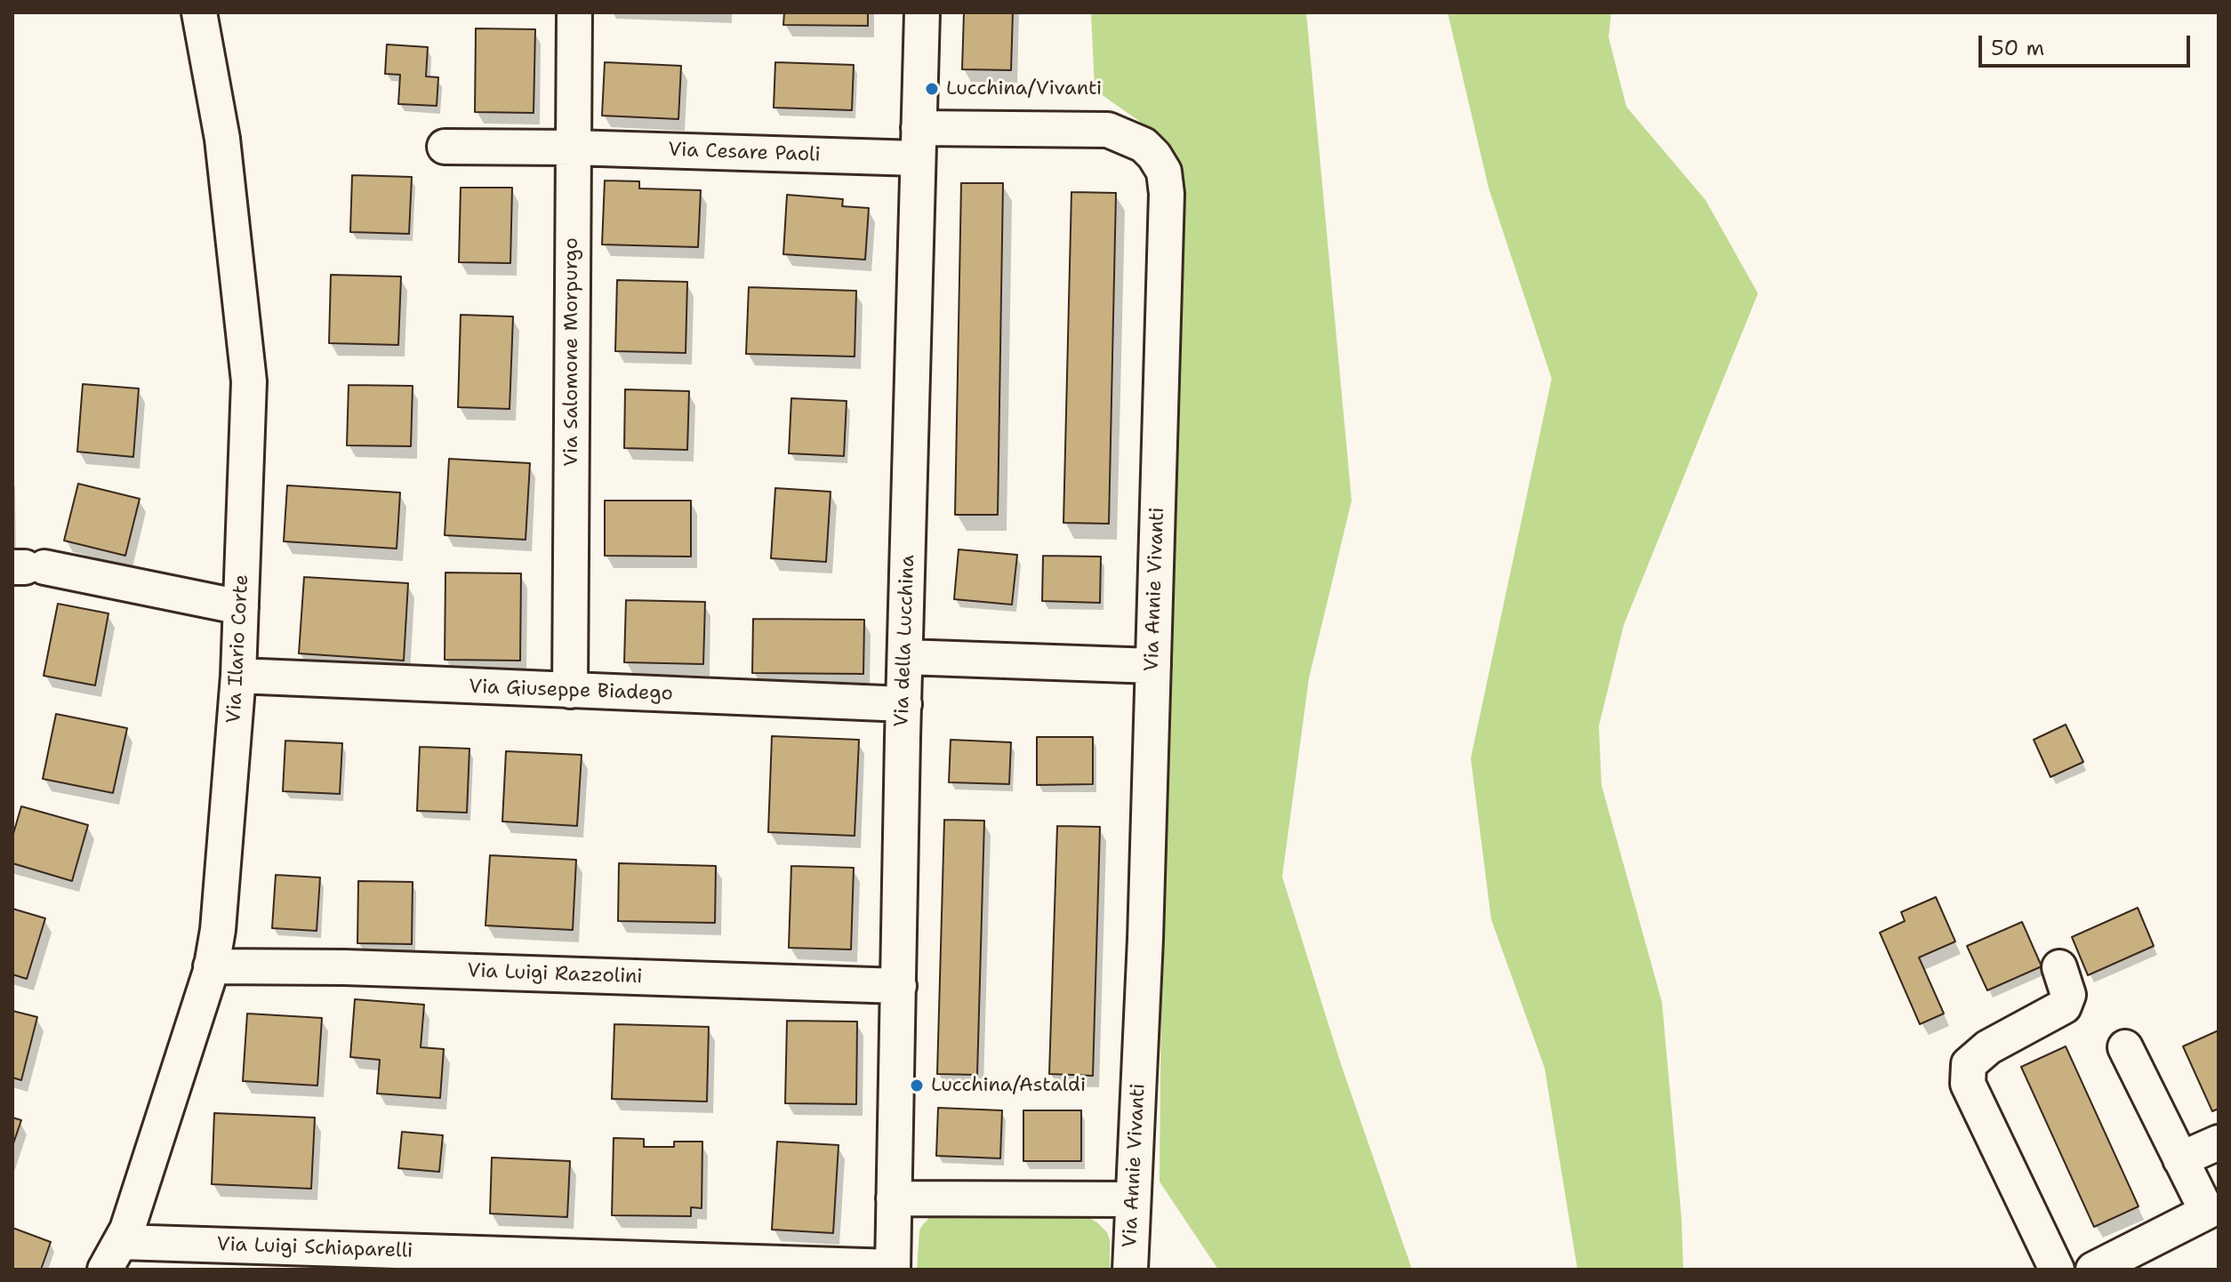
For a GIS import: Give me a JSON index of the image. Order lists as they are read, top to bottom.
{
  "streets": {
    "street": [
      "Via Cesare Paoli",
      "Via Salomone Morpurgo",
      "Via Annie Vivanti",
      "Via della Lucchina",
      "Via Ilario Corte",
      "Via Giuseppe Biadego",
      "Via Luigi Razzolini",
      "Via Luigi Schiaparelli"
    ]
  },
  "crossings": [
    ["Via Cesare Paoli", "Via Salomone Morpurgo"],
    ["Via Cesare Paoli", "Via Annie Vivanti"],
    ["Via Cesare Paoli", "Via della Lucchina"],
    ["Via Salomone Morpurgo", "Via Giuseppe Biadego"],
    ["Via Annie Vivanti", "Via della Lucchina"],
    ["Via della Lucchina", "Via Giuseppe Biadego"],
    ["Via della Lucchina", "Via Luigi Razzolini"],
    ["Via della Lucchina", "Via Luigi Schiaparelli"],
    ["Via Ilario Corte", "Via Giuseppe Biadego"],
    ["Via Ilario Corte", "Via Luigi Razzolini"],
    ["Via Ilario Corte", "Via Luigi Schiaparelli"]
  ],
  "places": ["Lucchina/Vivanti", "Lucchina/Astaldi"],
  "scale_bar": "50 m"
}
